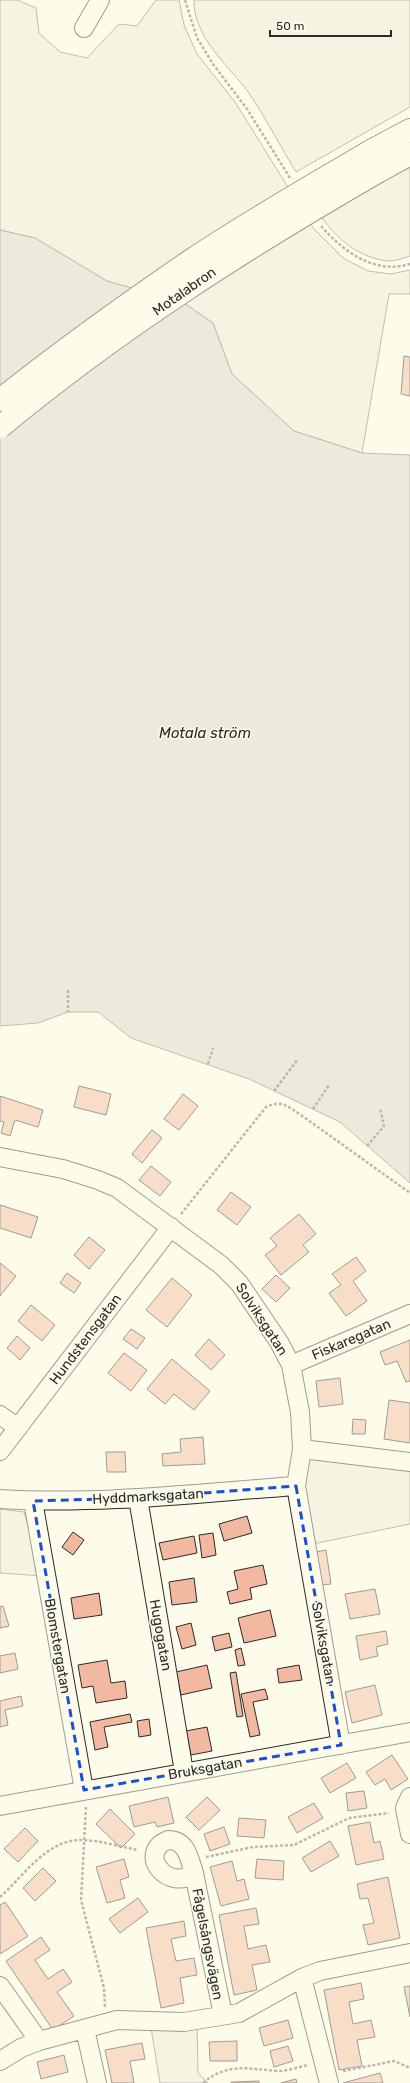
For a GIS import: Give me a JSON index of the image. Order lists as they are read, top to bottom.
{
  "streets": {
    "highway": ["Motalabron"],
    "street": [
      "Solviksgatan",
      "Hundstensgatan",
      "Fiskaregatan",
      "Hyddmarksgatan",
      "Hugogatan",
      "Blomstergatan",
      "Bruksgatan",
      "Fågelsångsvägen"
    ]
  },
  "crossings": [
    ["Solviksgatan", "Hundstensgatan"],
    ["Solviksgatan", "Fiskaregatan"],
    ["Solviksgatan", "Hyddmarksgatan"],
    ["Solviksgatan", "Bruksgatan"],
    ["Hyddmarksgatan", "Hugogatan"],
    ["Hyddmarksgatan", "Blomstergatan"],
    ["Hugogatan", "Bruksgatan"],
    ["Blomstergatan", "Bruksgatan"]
  ],
  "water": ["Motala ström"],
  "scale_bar": "50 m"
}
